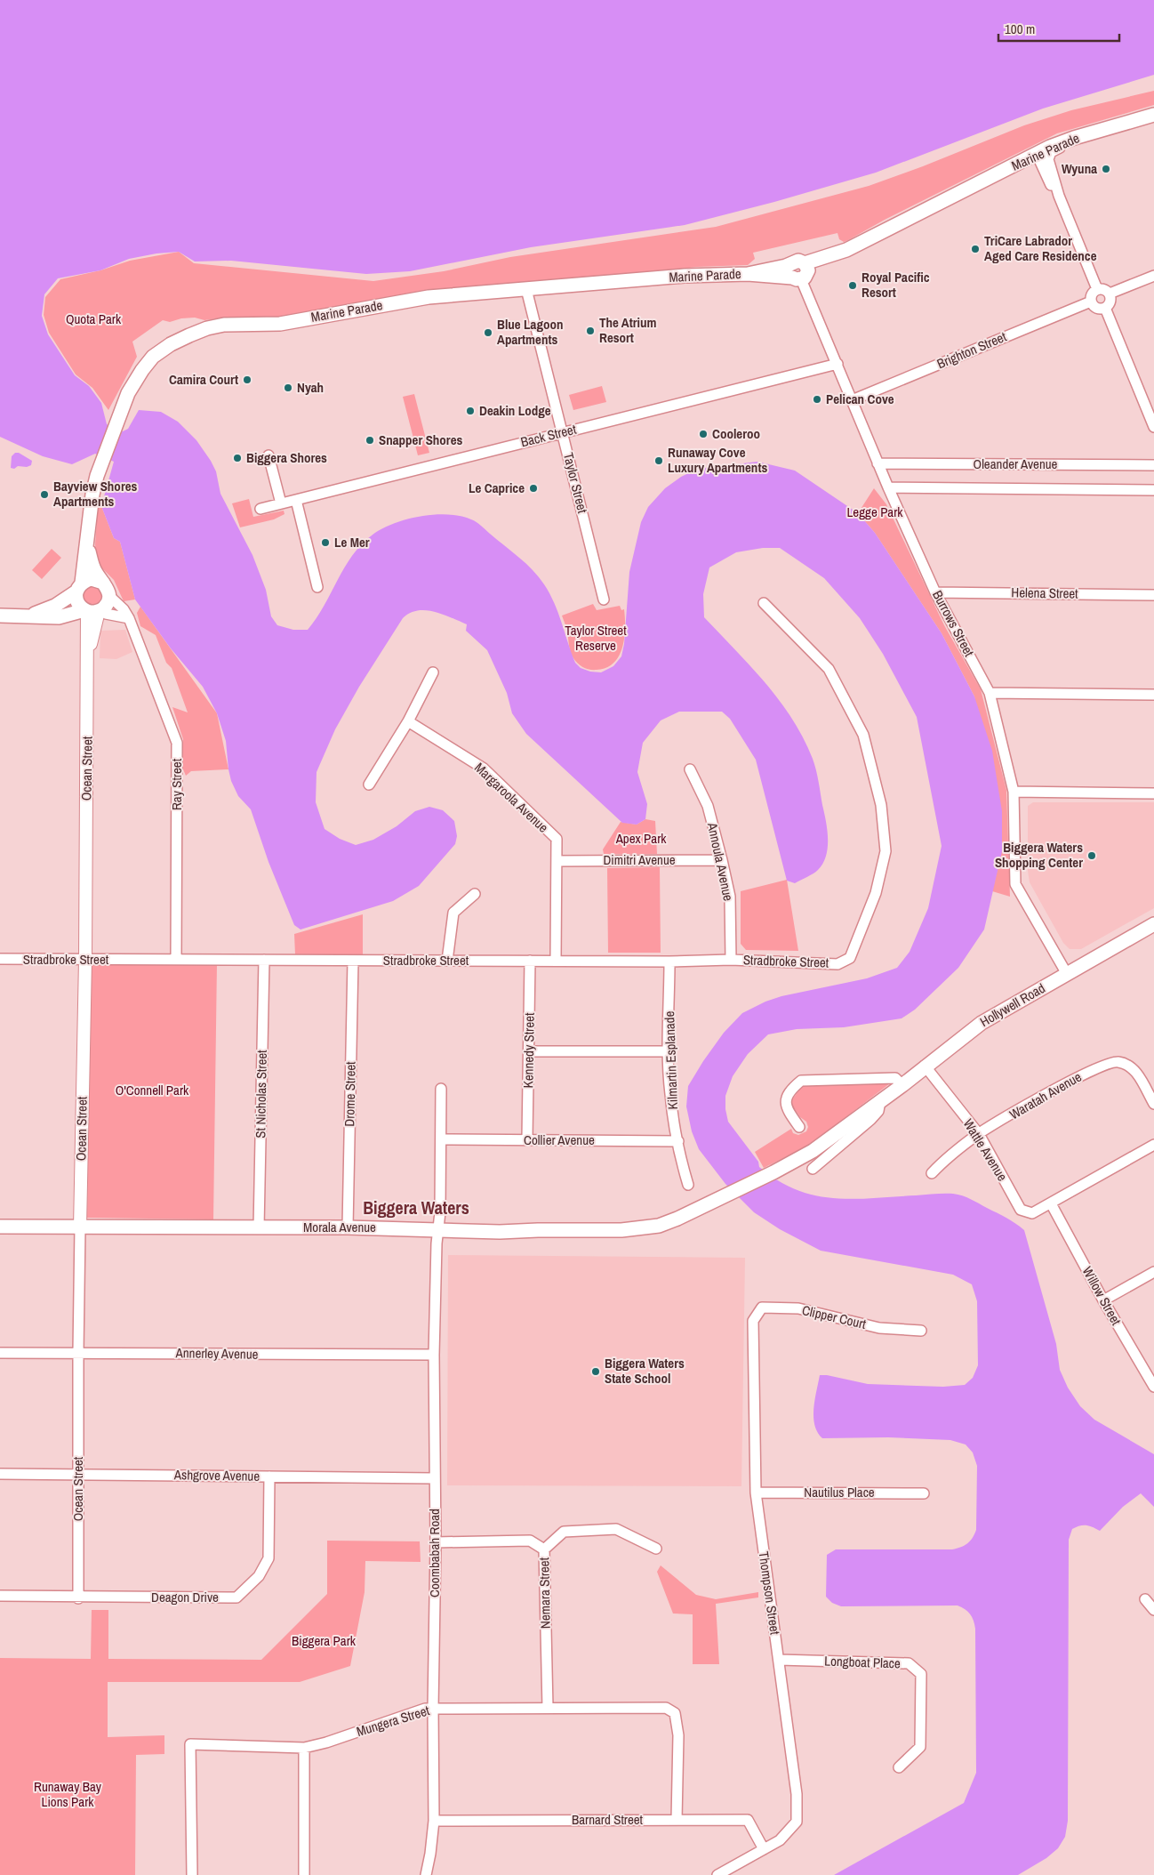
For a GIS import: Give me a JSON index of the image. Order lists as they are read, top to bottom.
{
  "streets": {
    "main road": ["Marine Parade", "Hollywell Road", "Morala Avenue"],
    "street": [
      "Brighton Street",
      "Back Street",
      "Oleander Avenue",
      "Taylor Street",
      "Helena Street",
      "Burrows Street",
      "Ocean Street",
      "Ray Street",
      "Margaroola Avenue",
      "Dimitri Avenue",
      "Annoula Avenue",
      "Stradbroke Street",
      "Kennedy Street",
      "Kilmartin Esplanade",
      "St Nicholas Street",
      "Drome Street",
      "Waratah Avenue",
      "Collier Avenue",
      "Wattle Avenue",
      "Willow Street",
      "Clipper Court",
      "Annerley Avenue",
      "Ashgrove Avenue",
      "Nautilus Place",
      "Coombabah Road",
      "Nemara Street",
      "Thompson Street",
      "Deagon Drive",
      "Longboat Place",
      "Mungera Street",
      "Barnard Street"
    ]
  },
  "crossings": [
    ["Marine Parade", "Taylor Street"],
    ["Marine Parade", "Burrows Street"],
    ["Marine Parade", "Ocean Street"],
    ["Marine Parade", "Ray Street"],
    ["Brighton Street", "Burrows Street"],
    ["Back Street", "Taylor Street"],
    ["Back Street", "Burrows Street"],
    ["Oleander Avenue", "Burrows Street"],
    ["Helena Street", "Burrows Street"],
    ["Burrows Street", "Hollywell Road"],
    ["Ocean Street", "Ray Street"],
    ["Ocean Street", "Stradbroke Street"],
    ["Ocean Street", "Morala Avenue"],
    ["Ocean Street", "Annerley Avenue"],
    ["Ocean Street", "Ashgrove Avenue"],
    ["Ocean Street", "Deagon Drive"],
    ["Ray Street", "Stradbroke Street"],
    ["Margaroola Avenue", "Dimitri Avenue"],
    ["Margaroola Avenue", "Stradbroke Street"],
    ["Dimitri Avenue", "Annoula Avenue"],
    ["Annoula Avenue", "Stradbroke Street"],
    ["Stradbroke Street", "Kennedy Street"],
    ["Stradbroke Street", "Kilmartin Esplanade"],
    ["Stradbroke Street", "St Nicholas Street"],
    ["Stradbroke Street", "Drome Street"],
    ["Hollywell Road", "Wattle Avenue"],
    ["Hollywell Road", "Morala Avenue"],
    ["Kennedy Street", "Collier Avenue"],
    ["Kilmartin Esplanade", "Collier Avenue"],
    ["St Nicholas Street", "Morala Avenue"],
    ["Drome Street", "Morala Avenue"],
    ["Waratah Avenue", "Wattle Avenue"],
    ["Collier Avenue", "Coombabah Road"],
    ["Wattle Avenue", "Willow Street"],
    ["Morala Avenue", "Coombabah Road"],
    ["Clipper Court", "Thompson Street"],
    ["Annerley Avenue", "Coombabah Road"],
    ["Ashgrove Avenue", "Coombabah Road"],
    ["Ashgrove Avenue", "Deagon Drive"],
    ["Nautilus Place", "Thompson Street"],
    ["Coombabah Road", "Mungera Street"],
    ["Coombabah Road", "Barnard Street"],
    ["Nemara Street", "Mungera Street"],
    ["Thompson Street", "Longboat Place"],
    ["Thompson Street", "Barnard Street"],
    ["Mungera Street", "Barnard Street"]
  ],
  "districts": ["Biggera Waters"],
  "parks": [
    "Quota Park",
    "Legge Park",
    "Taylor Street Reserve",
    "Apex Park",
    "O'Connell Park",
    "Biggera Park",
    "Runaway Bay Lions Park"
  ],
  "places": [
    "Wyuna",
    "TriCare Labrador Aged Care Residence",
    "Royal Pacific Resort",
    "The Atrium Resort",
    "Blue Lagoon Apartments",
    "Camira Court",
    "Nyah",
    "Pelican Cove",
    "Deakin Lodge",
    "Cooleroo",
    "Snapper Shores",
    "Biggera Shores",
    "Runaway Cove Luxury Apartments",
    "Le Caprice",
    "Bayview Shores Apartments",
    "Le Mer",
    "Biggera Waters Shopping Center",
    "Biggera Waters State School"
  ],
  "scale_bar": "100 m"
}
